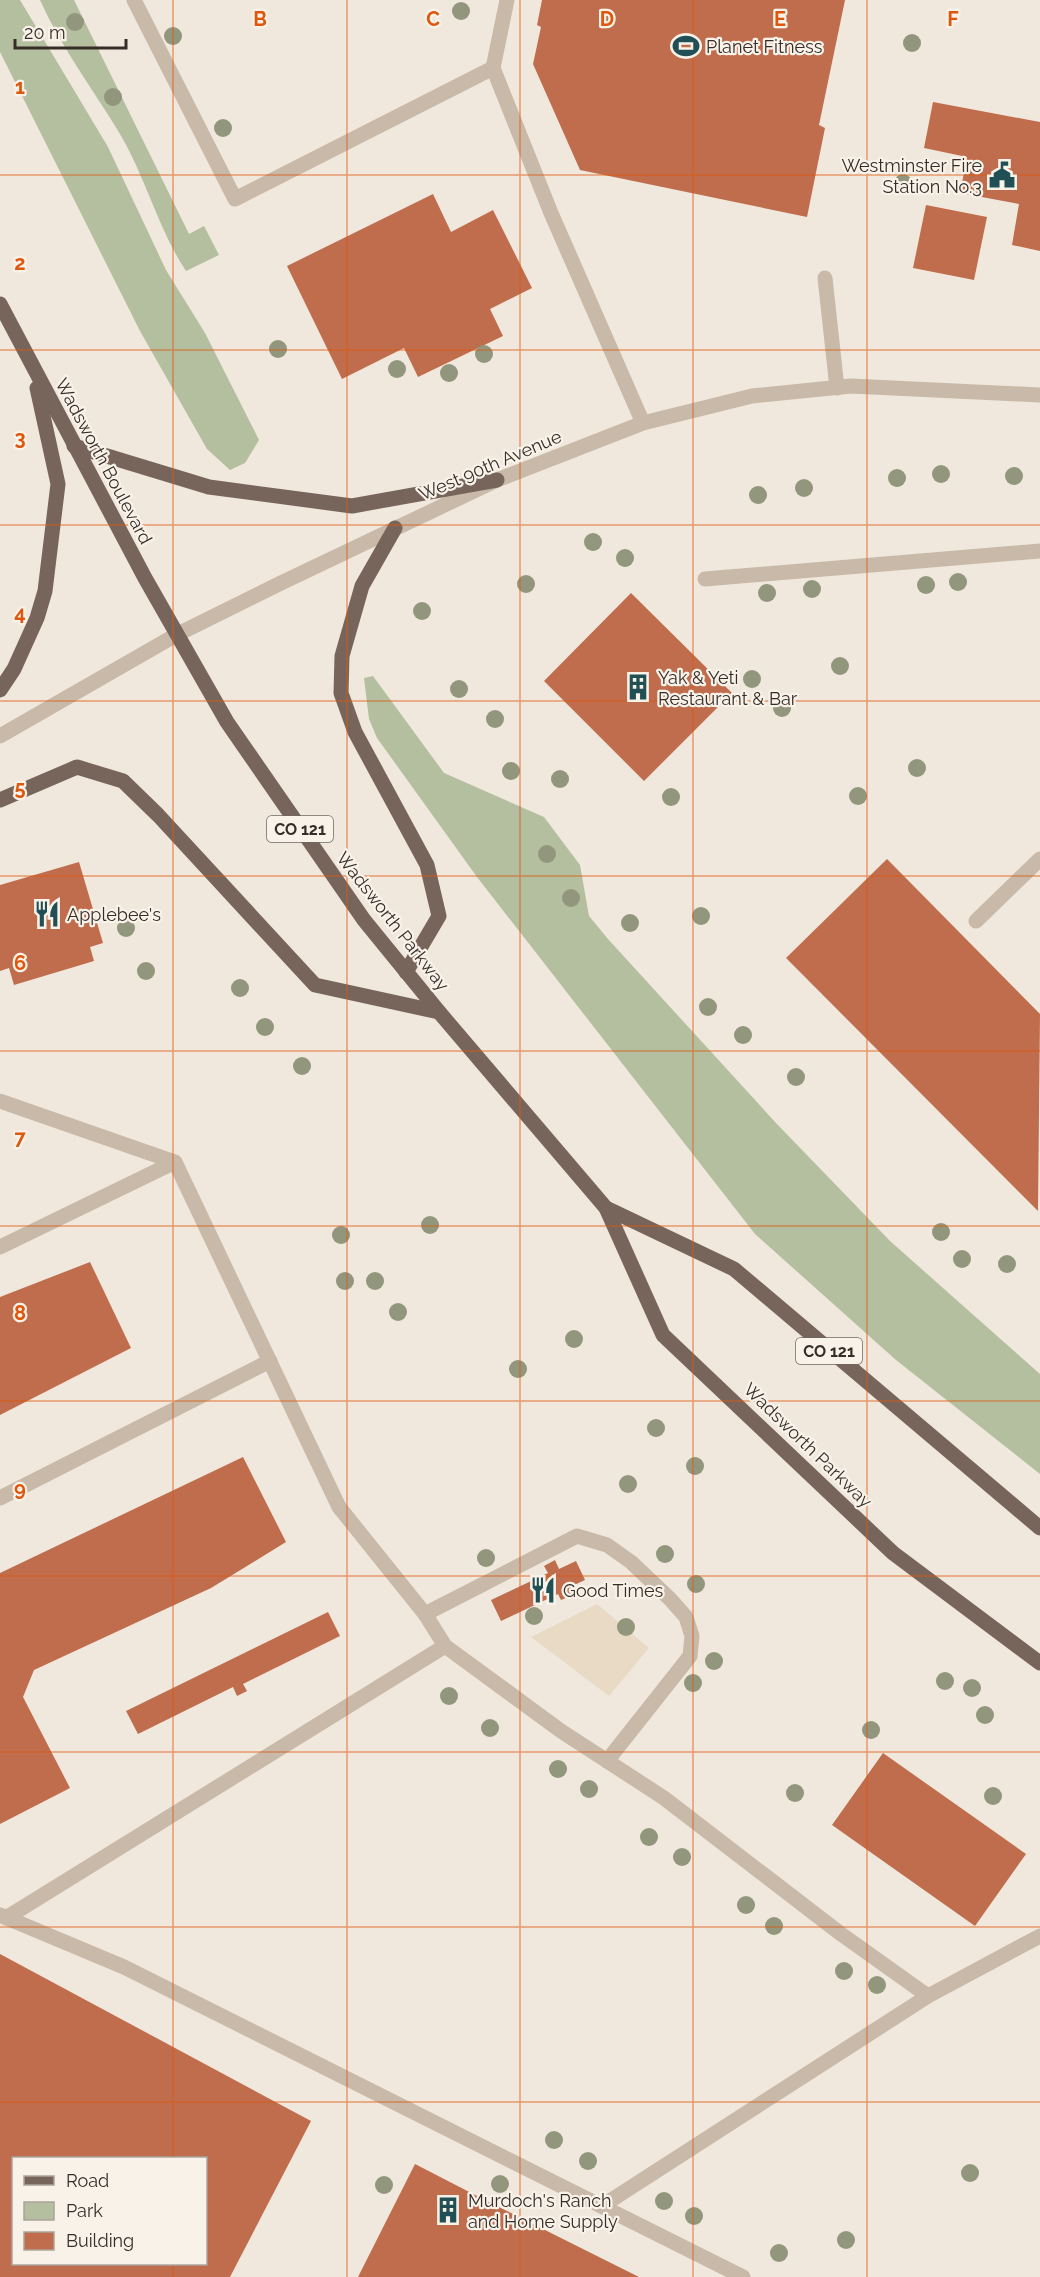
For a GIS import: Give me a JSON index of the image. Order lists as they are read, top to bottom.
{
  "streets": {
    "main road": ["Wadsworth Boulevard", "CO 121", "Wadsworth Parkway"],
    "street": ["West 90th Avenue"]
  },
  "crossings": [
    ["Wadsworth Boulevard", "West 90th Avenue"],
    ["Wadsworth Boulevard", "Wadsworth Parkway"],
    ["West 90th Avenue", "Wadsworth Parkway"]
  ],
  "places": {
    "sports": ["Planet Fitness"],
    "public building": ["Westminster Fire Station No.3"],
    "building": ["Yak & Yeti Restaurant & Bar", "Murdoch's Ranch and Home Supply"],
    "restaurant": ["Applebee's", "Good Times"]
  },
  "legend": ["Road", "Park", "Building"],
  "scale_bar": "20 m",
  "grid": {
    "columns": [
      "B",
      "C",
      "D",
      "E",
      "F"
    ],
    "rows": [
      "1",
      "2",
      "3",
      "4",
      "5",
      "6",
      "7",
      "8",
      "9"
    ]
  }
}
